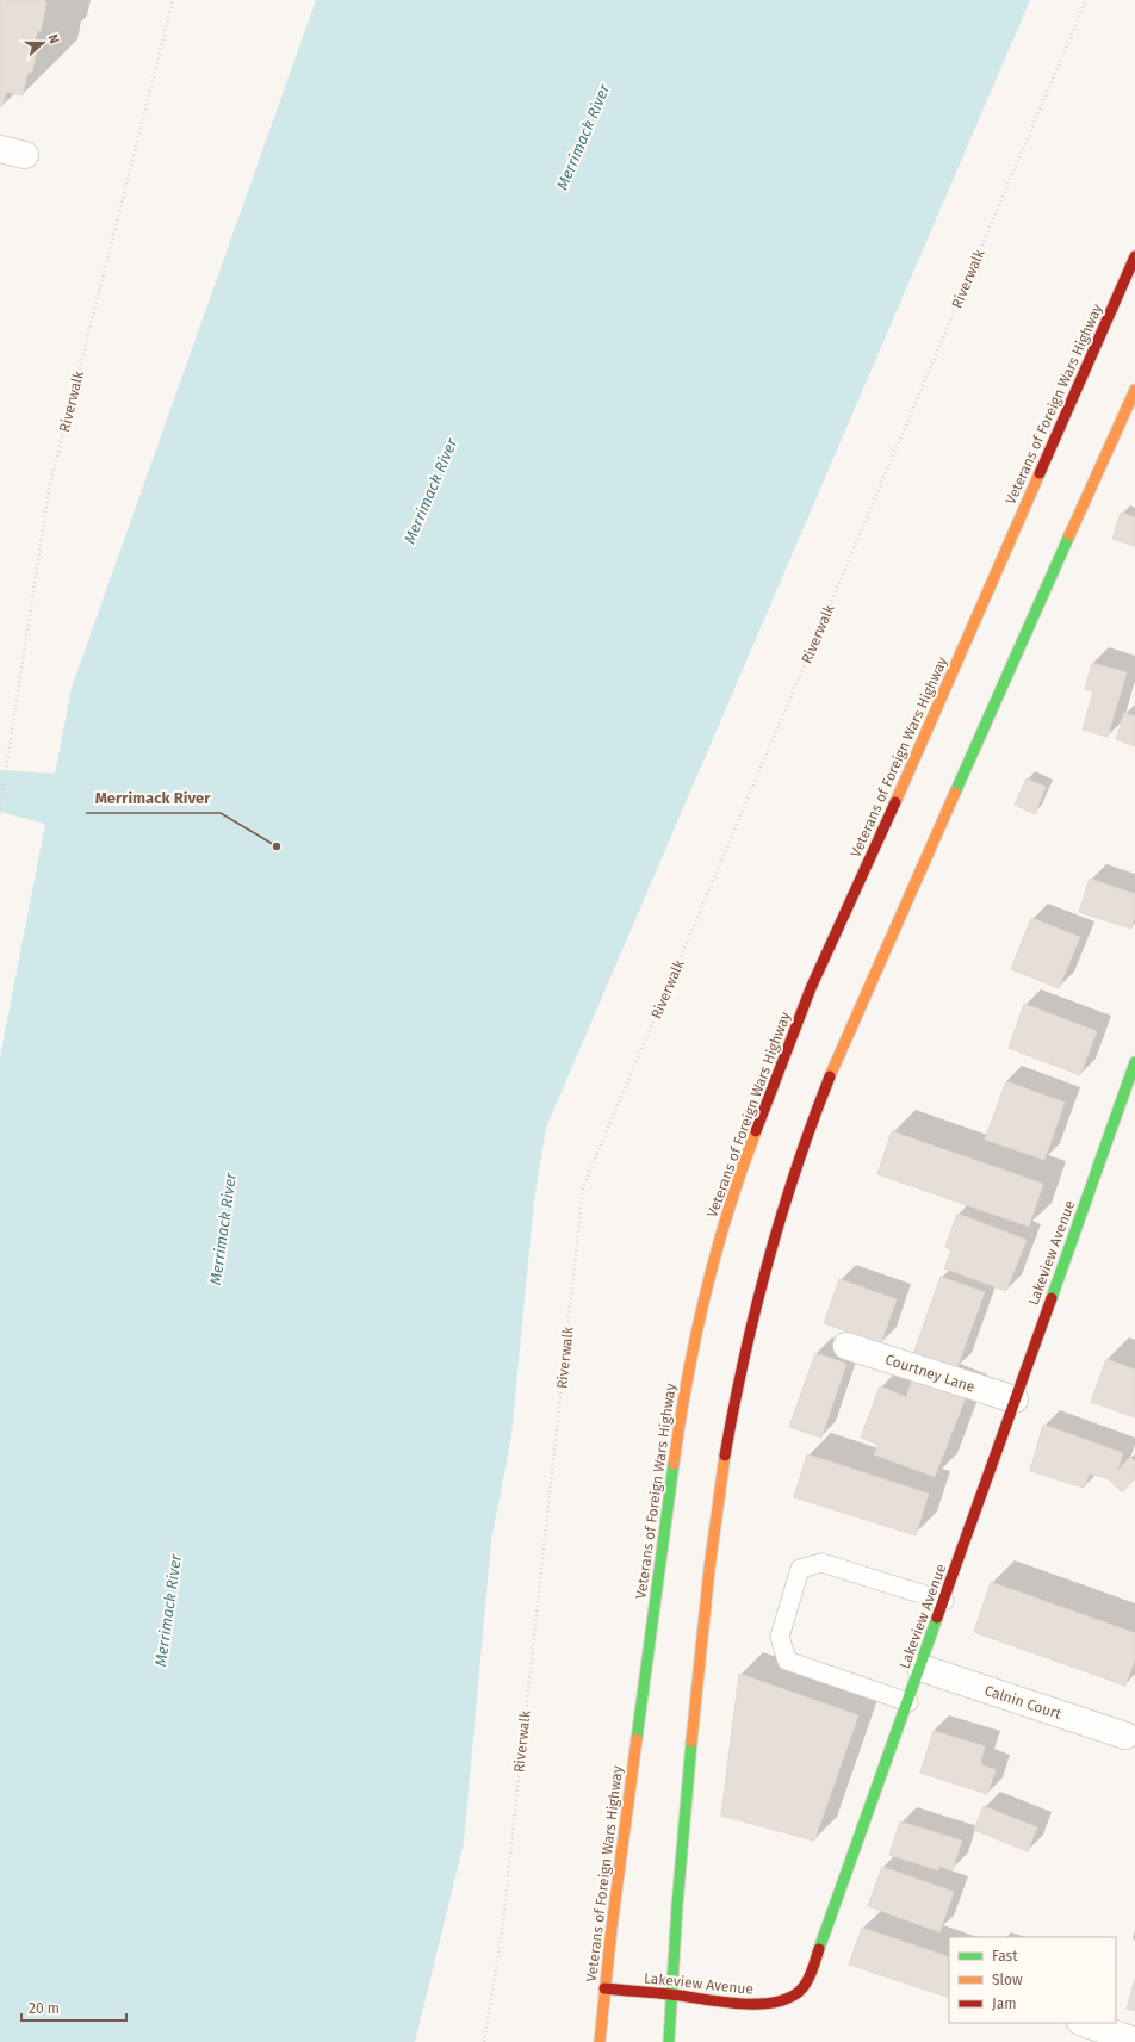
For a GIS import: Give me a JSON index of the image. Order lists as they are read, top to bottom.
{
  "streets": {
    "main road": ["Veterans of Foreign Wars Highway", "Lakeview Avenue"],
    "street": ["Courtney Lane", "Calnin Court"],
    "path": ["Riverwalk"]
  },
  "crossings": [
    ["Veterans of Foreign Wars Highway", "Lakeview Avenue"],
    ["Lakeview Avenue", "Courtney Lane"],
    ["Lakeview Avenue", "Calnin Court"]
  ],
  "water": ["Merrimack River"],
  "places": ["Merrimack River"],
  "legend": ["Fast", "Slow", "Jam"],
  "scale_bar": "20 m",
  "north": "right"
}
